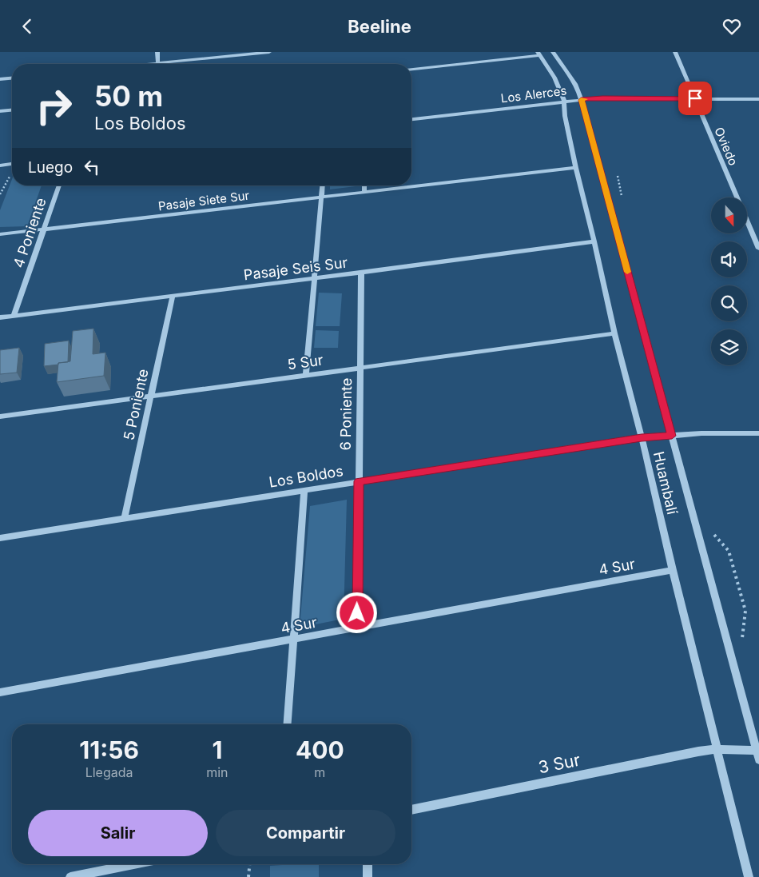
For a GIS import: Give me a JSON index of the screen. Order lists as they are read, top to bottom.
{
  "streets": {
    "street": [
      "Los Alerces",
      "Oviedo",
      "Pasaje Siete Sur",
      "4 Poniente",
      "Pasaje Seis Sur",
      "5 Sur",
      "5 Poniente",
      "6 Poniente",
      "Los Boldos",
      "Huambalí",
      "4 Sur",
      "3 Sur"
    ]
  },
  "crossings": [
    ["Los Alerces", "Oviedo"],
    ["Los Alerces", "Huambalí"],
    ["Pasaje Siete Sur", "4 Poniente"],
    ["Pasaje Siete Sur", "Huambalí"],
    ["4 Poniente", "Pasaje Seis Sur"],
    ["Pasaje Seis Sur", "5 Poniente"],
    ["Pasaje Seis Sur", "6 Poniente"],
    ["Pasaje Seis Sur", "Huambalí"],
    ["5 Sur", "5 Poniente"],
    ["5 Sur", "6 Poniente"],
    ["5 Sur", "Huambalí"],
    ["5 Poniente", "Los Boldos"],
    ["6 Poniente", "Los Boldos"],
    ["6 Poniente", "4 Sur"],
    ["Los Boldos", "Huambalí"],
    ["Huambalí", "4 Sur"],
    ["Huambalí", "3 Sur"]
  ],
  "north": "bottom",
  "page": {
    "header": "Beeline",
    "turn": ["50 m", "Los Boldos"],
    "then": "Luego",
    "eta": [
      "11:56",
      "Llegada",
      "1",
      "min",
      "400",
      "m"
    ],
    "buttons": ["Salir", "Compartir"]
  }
}
